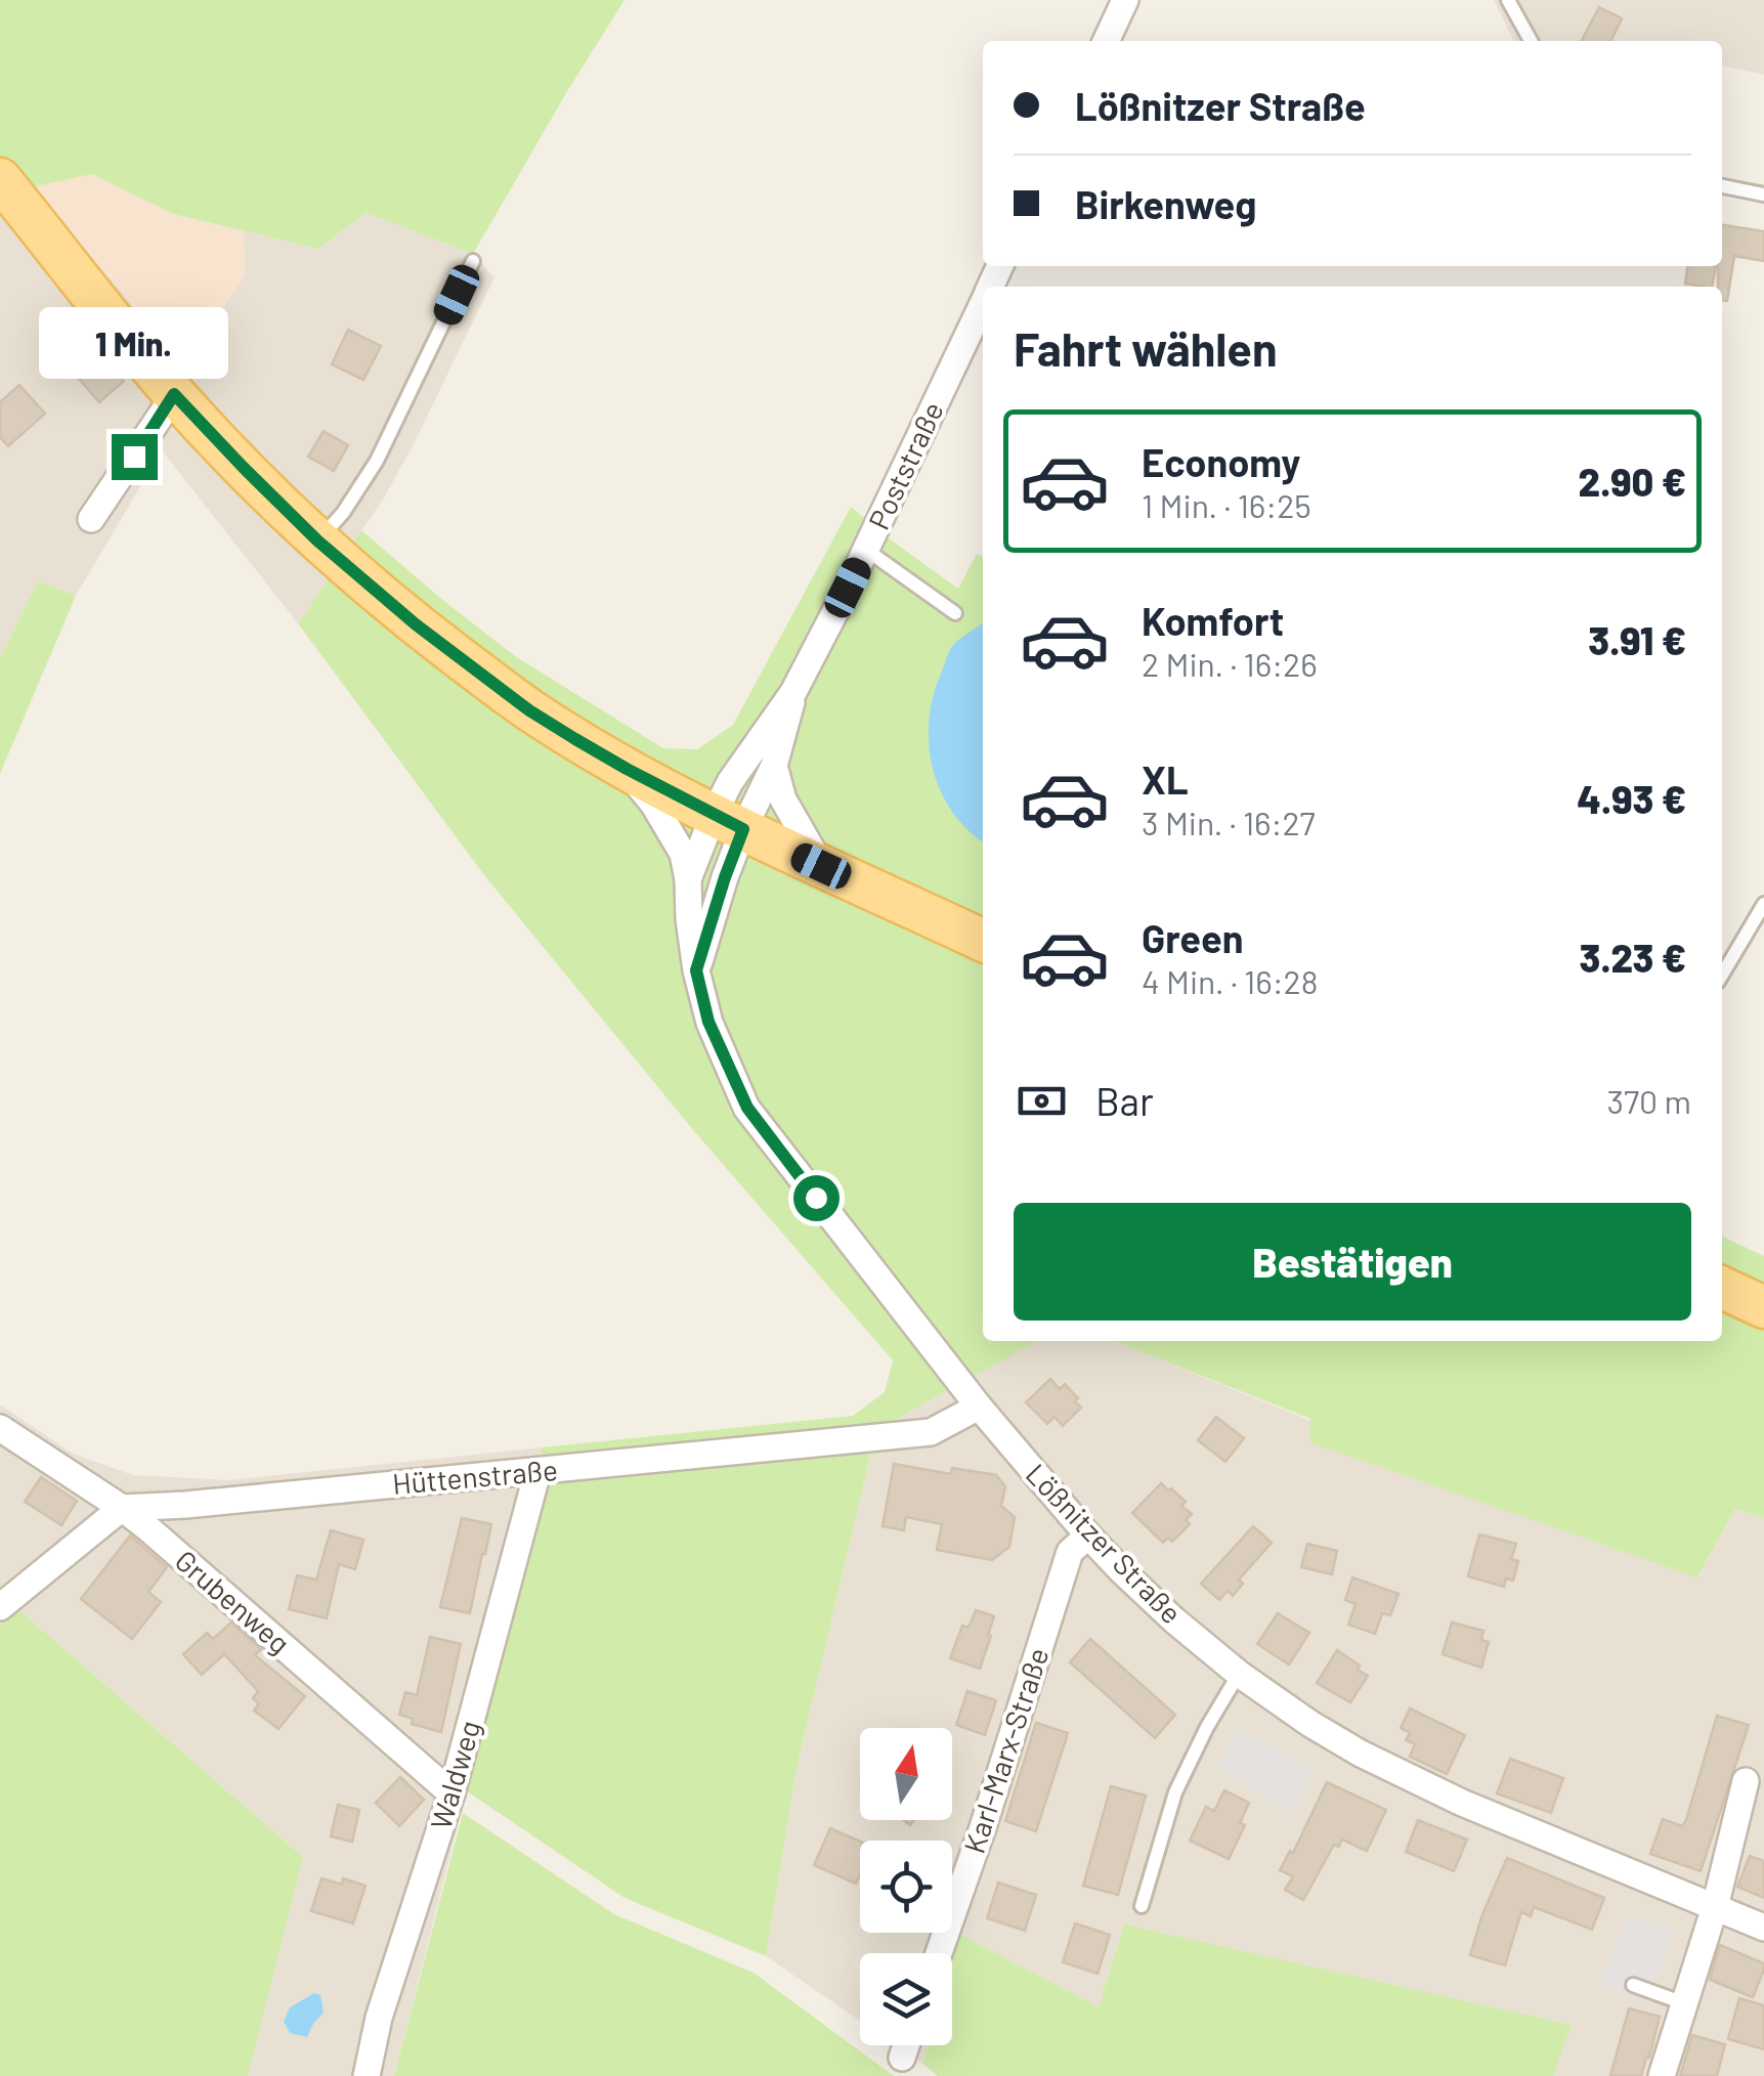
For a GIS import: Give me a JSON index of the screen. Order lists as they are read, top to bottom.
{
  "streets": {
    "street": [
      "Poststraße",
      "Hüttenstraße",
      "Lößnitzer Straße",
      "Grubenweg",
      "Karl-Marx-Straße",
      "Waldweg"
    ]
  },
  "crossings": [
    ["Poststraße", "Lößnitzer Straße"],
    ["Hüttenstraße", "Lößnitzer Straße"],
    ["Hüttenstraße", "Grubenweg"],
    ["Hüttenstraße", "Waldweg"],
    ["Lößnitzer Straße", "Karl-Marx-Straße"],
    ["Grubenweg", "Waldweg"]
  ],
  "north": "top",
  "page": {
    "banner": ["Lößnitzer Straße", "Birkenweg"],
    "heading": "Fahrt wählen",
    "bubble": "1 Min.",
    "list": [
      {
        "name": "Economy",
        "note": "1 Min. · 16:25",
        "value": "2.90 €"
      },
      {
        "name": "Komfort",
        "note": "2 Min. · 16:26",
        "value": "3.91 €"
      },
      {
        "name": "XL",
        "note": "3 Min. · 16:27",
        "value": "4.93 €"
      },
      {
        "name": "Green",
        "note": "4 Min. · 16:28",
        "value": "3.23 €"
      }
    ],
    "pay": ["Bar", "370 m"],
    "buttons": "Bestätigen"
  }
}
